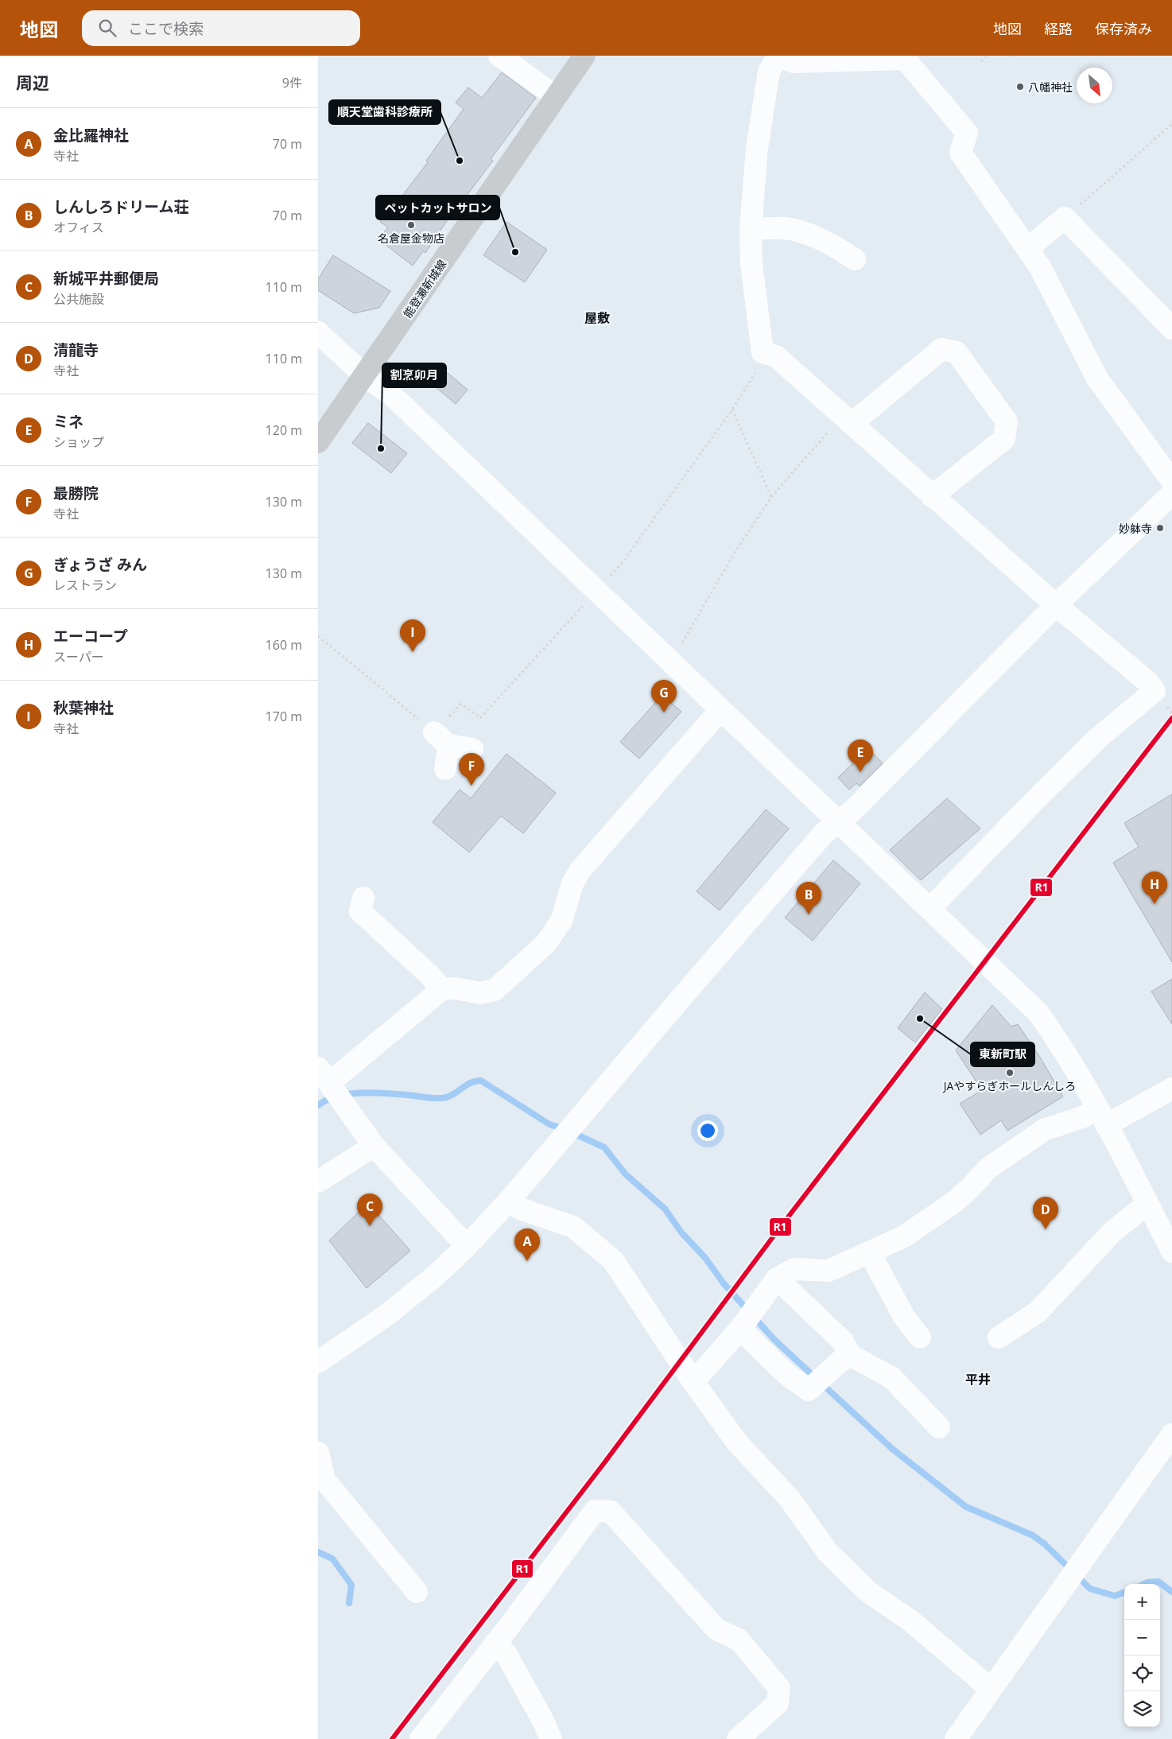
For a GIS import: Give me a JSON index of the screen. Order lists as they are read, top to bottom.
{
  "streets": {
    "main road": ["能登瀬新城線"]
  },
  "districts": ["屋敷", "平井"],
  "places": [
    "八幡神社",
    "順天堂歯科診療所",
    "名倉屋金物店",
    "ペットカットサロン",
    "割烹卯月",
    "妙躰寺",
    "東新町駅",
    "JAやすらぎホールしんしろ"
  ],
  "lines": ["transit line R1"],
  "north": "bottom right",
  "page": {
    "header": "地図",
    "search": "ここで検索",
    "nav": ["地図", "経路", "保存済み"],
    "heading": ["周辺", "9件"],
    "list": [
      {
        "mark": "A",
        "name": "金比羅神社",
        "note": "寺社",
        "value": "70 m"
      },
      {
        "mark": "B",
        "name": "しんしろドリーム荘",
        "note": "オフィス",
        "value": "70 m"
      },
      {
        "mark": "C",
        "name": "新城平井郵便局",
        "note": "公共施設",
        "value": "110 m"
      },
      {
        "mark": "D",
        "name": "清龍寺",
        "note": "寺社",
        "value": "110 m"
      },
      {
        "mark": "E",
        "name": "ミネ",
        "note": "ショップ",
        "value": "120 m"
      },
      {
        "mark": "F",
        "name": "最勝院",
        "note": "寺社",
        "value": "130 m"
      },
      {
        "mark": "G",
        "name": "ぎょうざ みん",
        "note": "レストラン",
        "value": "130 m"
      },
      {
        "mark": "H",
        "name": "エーコープ",
        "note": "スーパー",
        "value": "160 m"
      },
      {
        "mark": "I",
        "name": "秋葉神社",
        "note": "寺社",
        "value": "170 m"
      }
    ],
    "pins": [
      "I",
      "G",
      "E",
      "F",
      "H",
      "B",
      "C",
      "D",
      "A"
    ],
    "map_buttons": ["+", "−"]
  }
}
